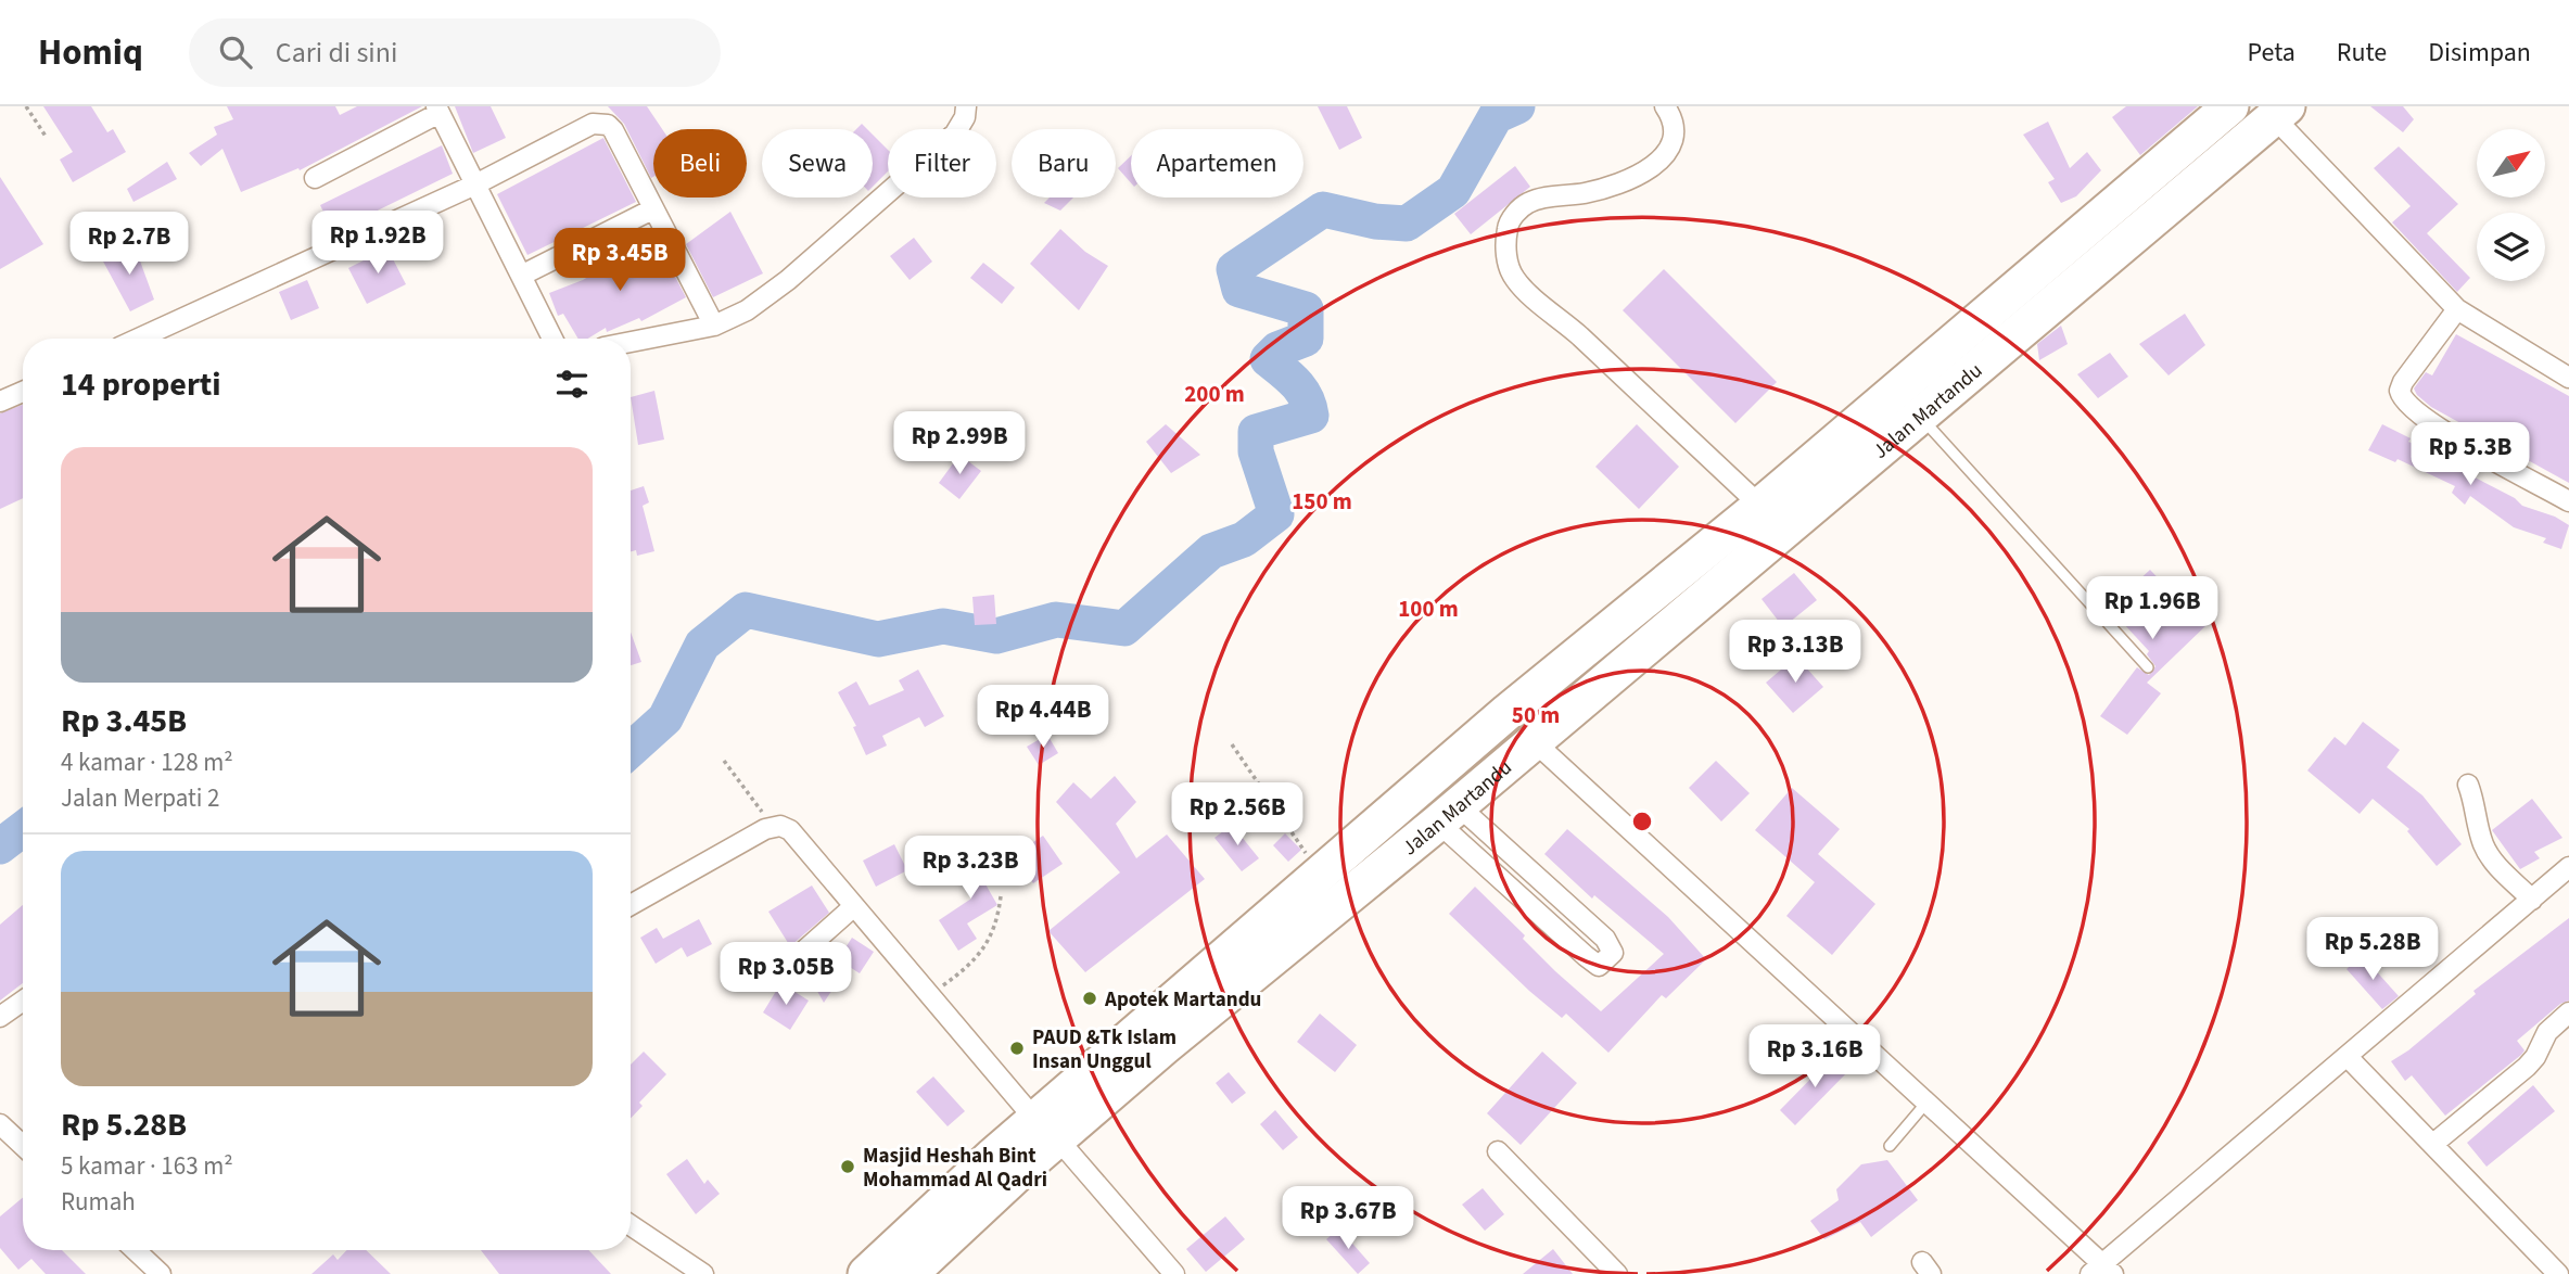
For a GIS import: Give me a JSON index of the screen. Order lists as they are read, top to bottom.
{
  "streets": {
    "highway": ["Jalan Martandu"]
  },
  "places": ["Apotek Martandu", "PAUD &Tk Islam Insan Unggul", "Masjid Heshah Bint Mohammad Al Qadri"],
  "north": "top right",
  "page": {
    "header": "Homiq",
    "search": "Cari di sini",
    "nav": ["Peta", "Rute", "Disimpan"],
    "chip": [
      "Beli",
      "Sewa",
      "Filter",
      "Baru",
      "Apartemen"
    ],
    "price": [
      "Rp 1.92B",
      "Rp 2.7B",
      "Rp 3.45B",
      "Rp 2.99B",
      "Rp 5.3B",
      "Rp 1.96B",
      "Rp 3.13B",
      "Rp 4.44B",
      "Rp 2.56B",
      "Rp 3.23B",
      "Rp 5.28B",
      "Rp 3.05B",
      "Rp 3.16B",
      "Rp 3.67B"
    ],
    "heading": "14 properti",
    "list": [
      {
        "name": "Rp 3.45B",
        "note": "4 kamar · 128 m² · Jalan Merpati 2"
      },
      {
        "name": "Rp 5.28B",
        "note": "5 kamar · 163 m² · Rumah"
      }
    ]
  },
  "rings": [
    "200 m",
    "150 m",
    "100 m",
    "50 m"
  ]
}
